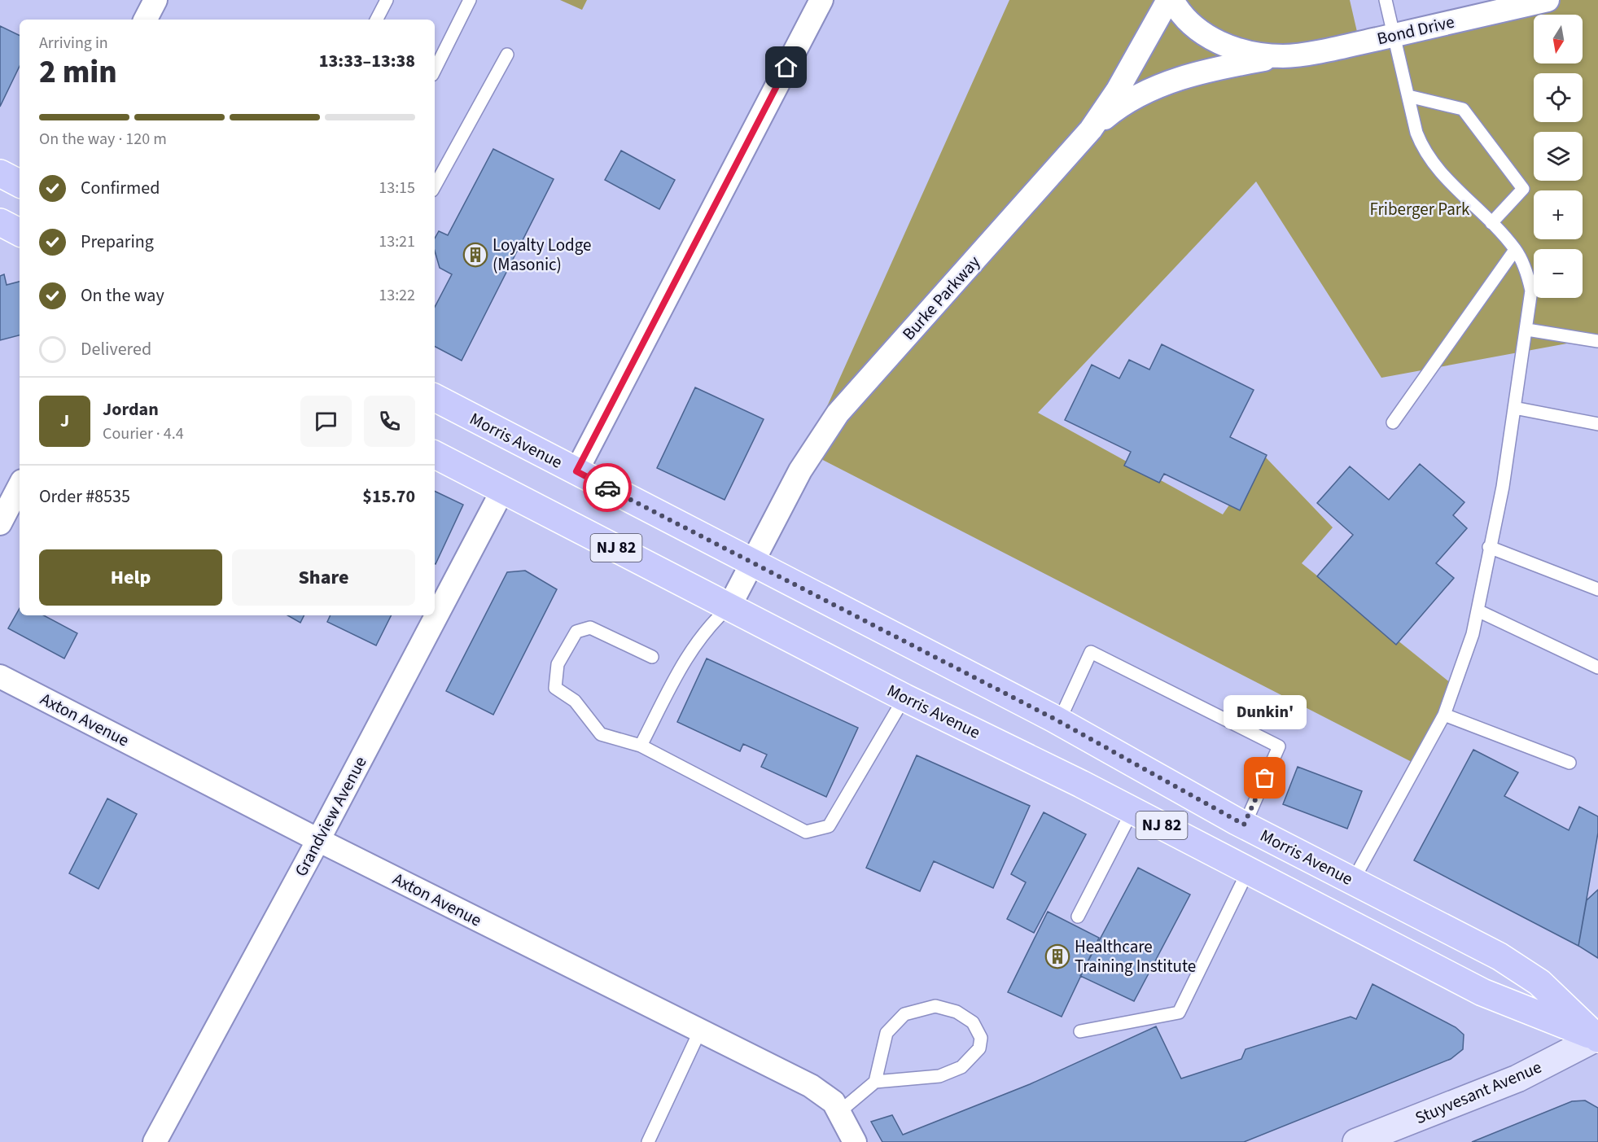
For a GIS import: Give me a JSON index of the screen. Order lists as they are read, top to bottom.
{
  "streets": {
    "main road": ["Morris Avenue", "NJ 82", "Stuyvesant Avenue"],
    "street": [
      "Bond Drive",
      "Burke Parkway",
      "Axton Avenue",
      "Grandview Avenue"
    ]
  },
  "crossings": [
    ["Bond Drive", "Burke Parkway"],
    ["Burke Parkway", "Morris Avenue"],
    ["Morris Avenue", "Grandview Avenue"],
    ["Morris Avenue", "Stuyvesant Avenue"],
    ["Axton Avenue", "Grandview Avenue"]
  ],
  "parks": ["Friberger Park"],
  "places": {
    "building": ["Loyalty Lodge (Masonic)", "Healthcare Training Institute"],
    "other": ["Dunkin'"]
  },
  "north": "bottom",
  "page": {
    "map_buttons": ["+", "−"],
    "heading": ["2 min", "Arriving in", "13:33–13:38"],
    "panel": [
      "Jordan",
      "Courier · 4.4",
      "Order #8535",
      "$15.70"
    ],
    "bar": "On the way · 120 m",
    "list": [
      ["Confirmed", "13:15"],
      ["Preparing", "13:21"],
      ["On the way", "13:22"],
      "Delivered"
    ],
    "round": "J",
    "buttons": ["Help", "Share"],
    "bubble": "Dunkin'"
  }
}
